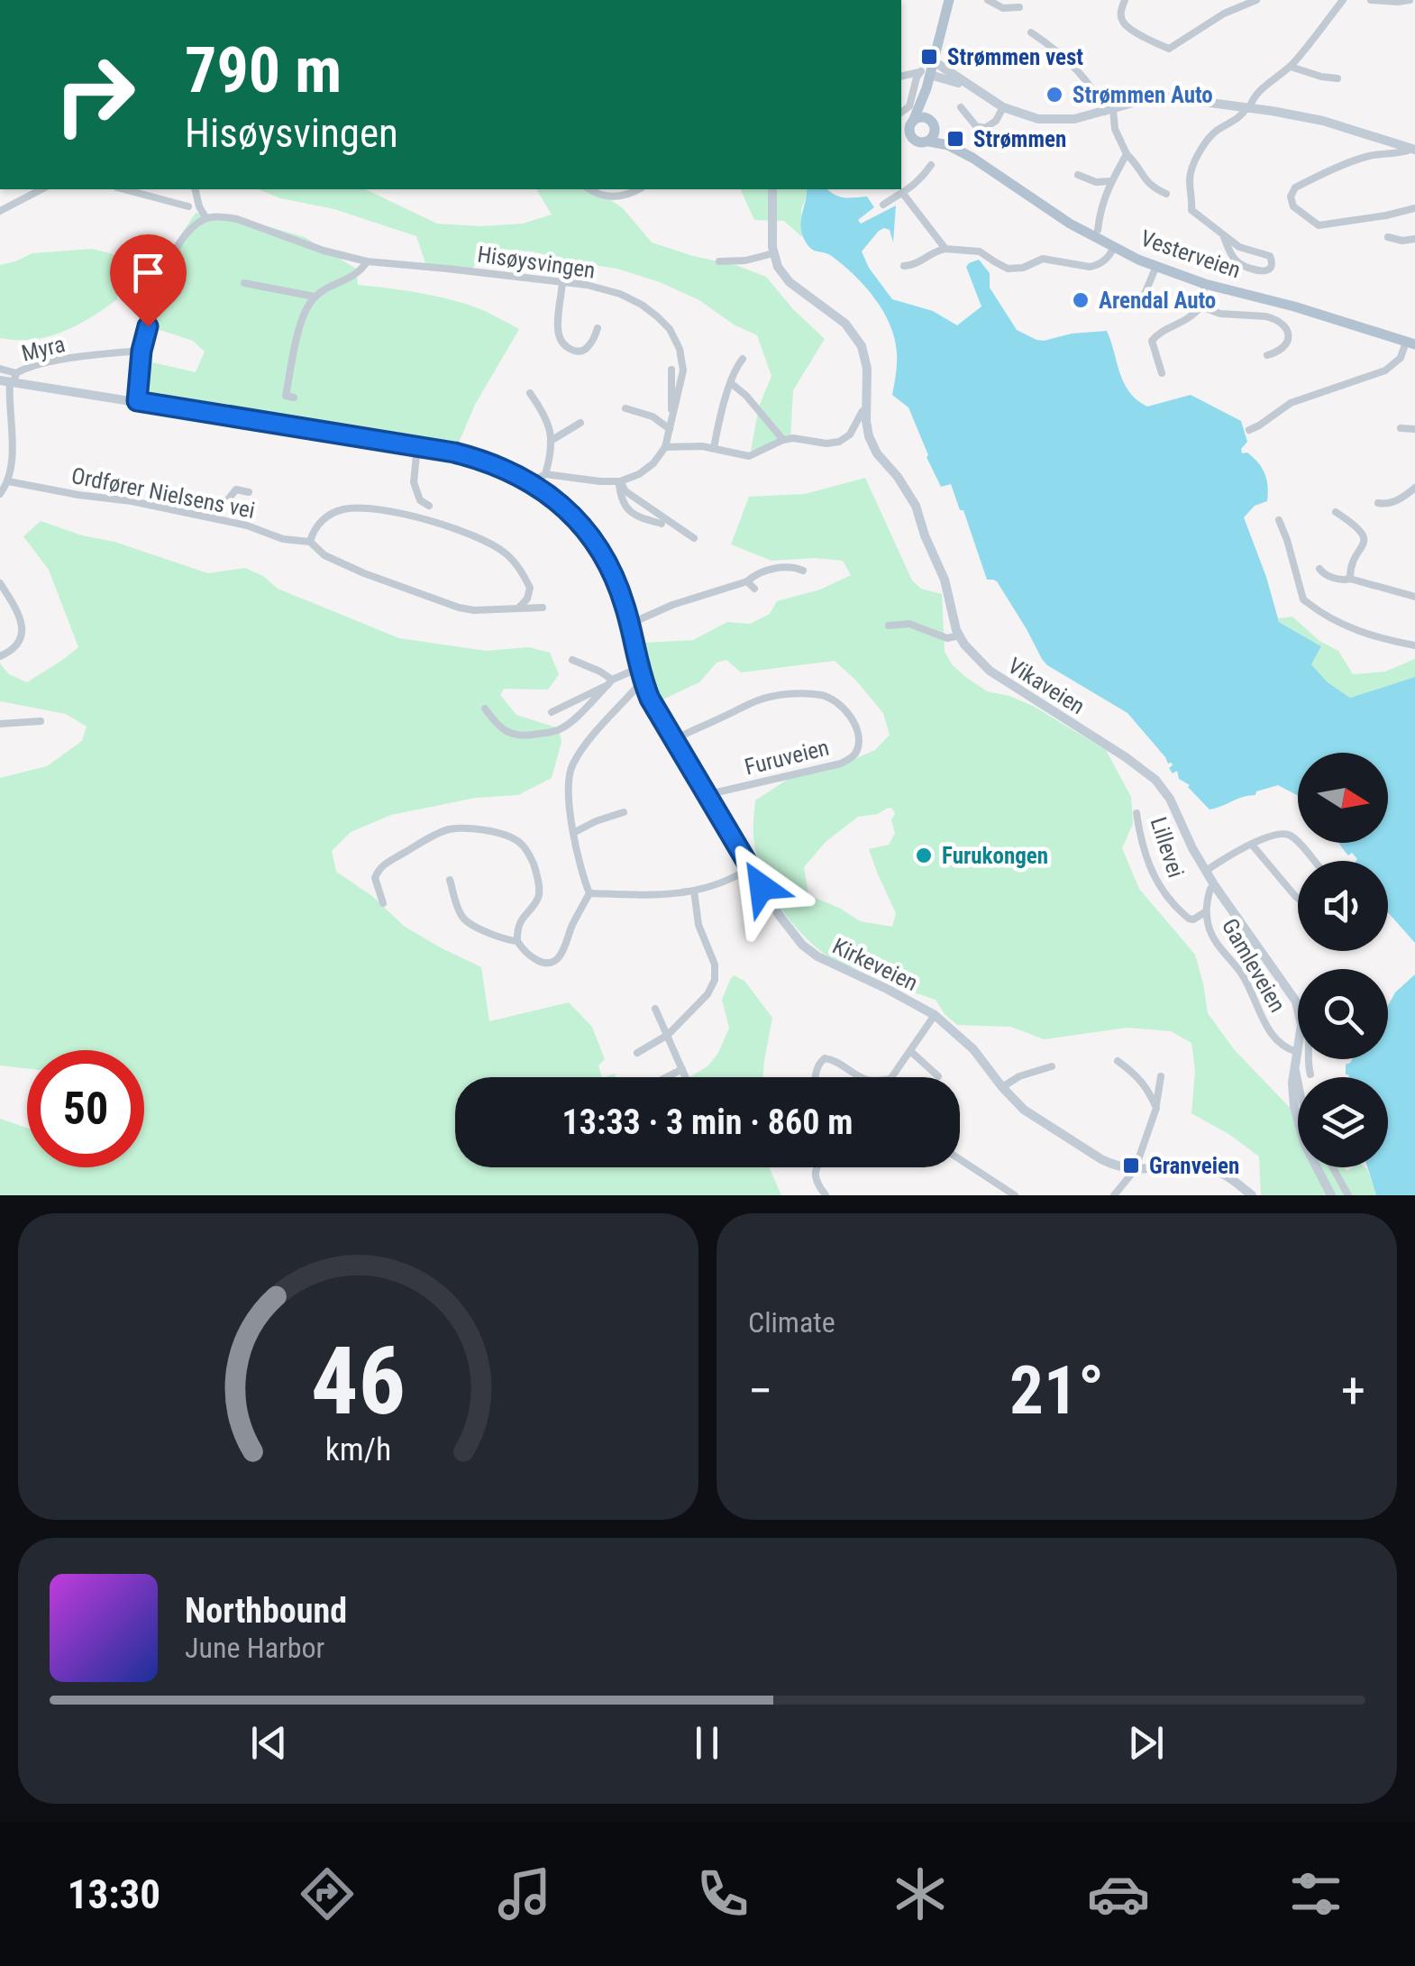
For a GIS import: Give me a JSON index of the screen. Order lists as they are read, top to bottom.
{
  "streets": {
    "main road": ["Vesterveien", "Vikaveien", "Kirkeveien"],
    "street": [
      "Hisøysvingen",
      "Myra",
      "Ordfører Nielsens vei",
      "Furuveien",
      "Lillevei",
      "Gamleveien"
    ]
  },
  "crossings": [
    ["Myra", "Kirkeveien"],
    ["Vikaveien", "Gamleveien"],
    ["Furuveien", "Kirkeveien"],
    ["Lillevei", "Gamleveien"]
  ],
  "places": {
    "transit": ["Strømmen vest", "Strømmen", "Granveien"],
    "other": ["Strømmen Auto", "Arendal Auto", "Furukongen"]
  },
  "north": "right",
  "page": {
    "turn": ["790 m", "Hisøysvingen"],
    "limit": "50",
    "trip": "13:33 · 3 min · 860 m",
    "tile": "Climate",
    "heat": ["−", "21°", "+"],
    "song": ["Northbound", "June Harbor"],
    "tabs": "13:30",
    "gauge": ["46", "km/h"]
  }
}
